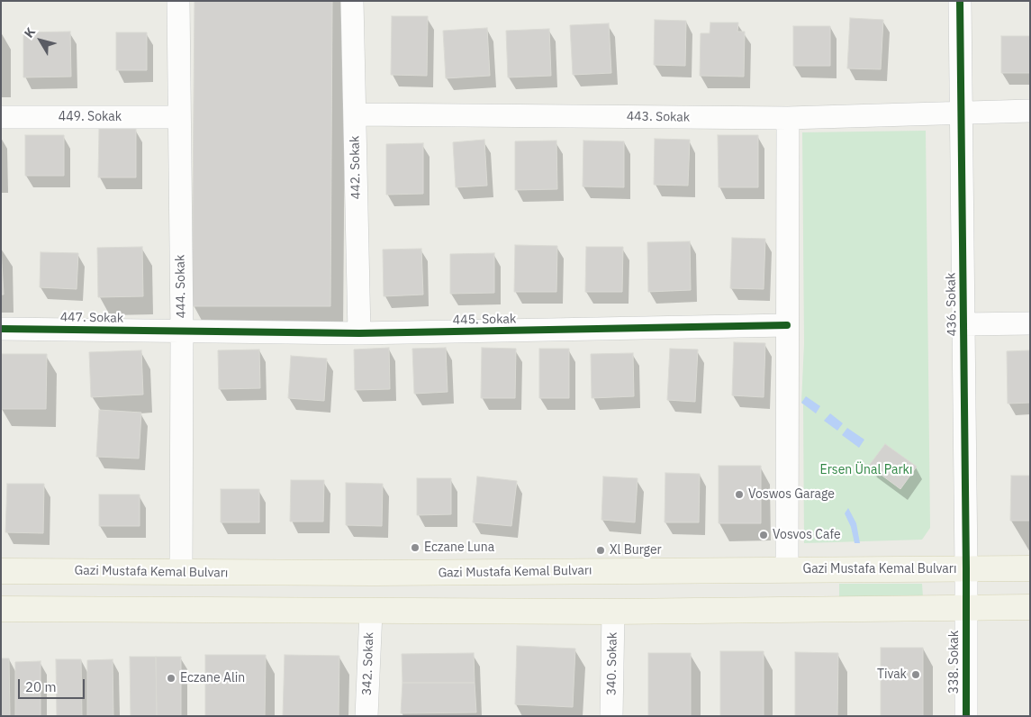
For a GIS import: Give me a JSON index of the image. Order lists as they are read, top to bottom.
{
  "streets": {
    "main road": ["Gazi Mustafa Kemal Bulvarı"],
    "street": [
      "449. Sokak",
      "443. Sokak",
      "442. Sokak",
      "444. Sokak",
      "436. Sokak",
      "447. Sokak",
      "445. Sokak",
      "338. Sokak",
      "342. Sokak",
      "340. Sokak"
    ]
  },
  "crossings": [
    ["449. Sokak", "444. Sokak"],
    ["443. Sokak", "442. Sokak"],
    ["443. Sokak", "436. Sokak"],
    ["442. Sokak", "445. Sokak"],
    ["444. Sokak", "447. Sokak"],
    ["444. Sokak", "445. Sokak"],
    ["444. Sokak", "Gazi Mustafa Kemal Bulvarı"],
    ["436. Sokak", "Gazi Mustafa Kemal Bulvarı"],
    ["436. Sokak", "338. Sokak"],
    ["447. Sokak", "445. Sokak"]
  ],
  "parks": ["Ersen Ünal Parkı"],
  "places": [
    "Voswos Garage",
    "Vosvos Cafe",
    "Eczane Luna",
    "Xl Burger",
    "Tivak",
    "Eczane Alin"
  ],
  "scale_bar": "20 m",
  "north": "top left"
}
